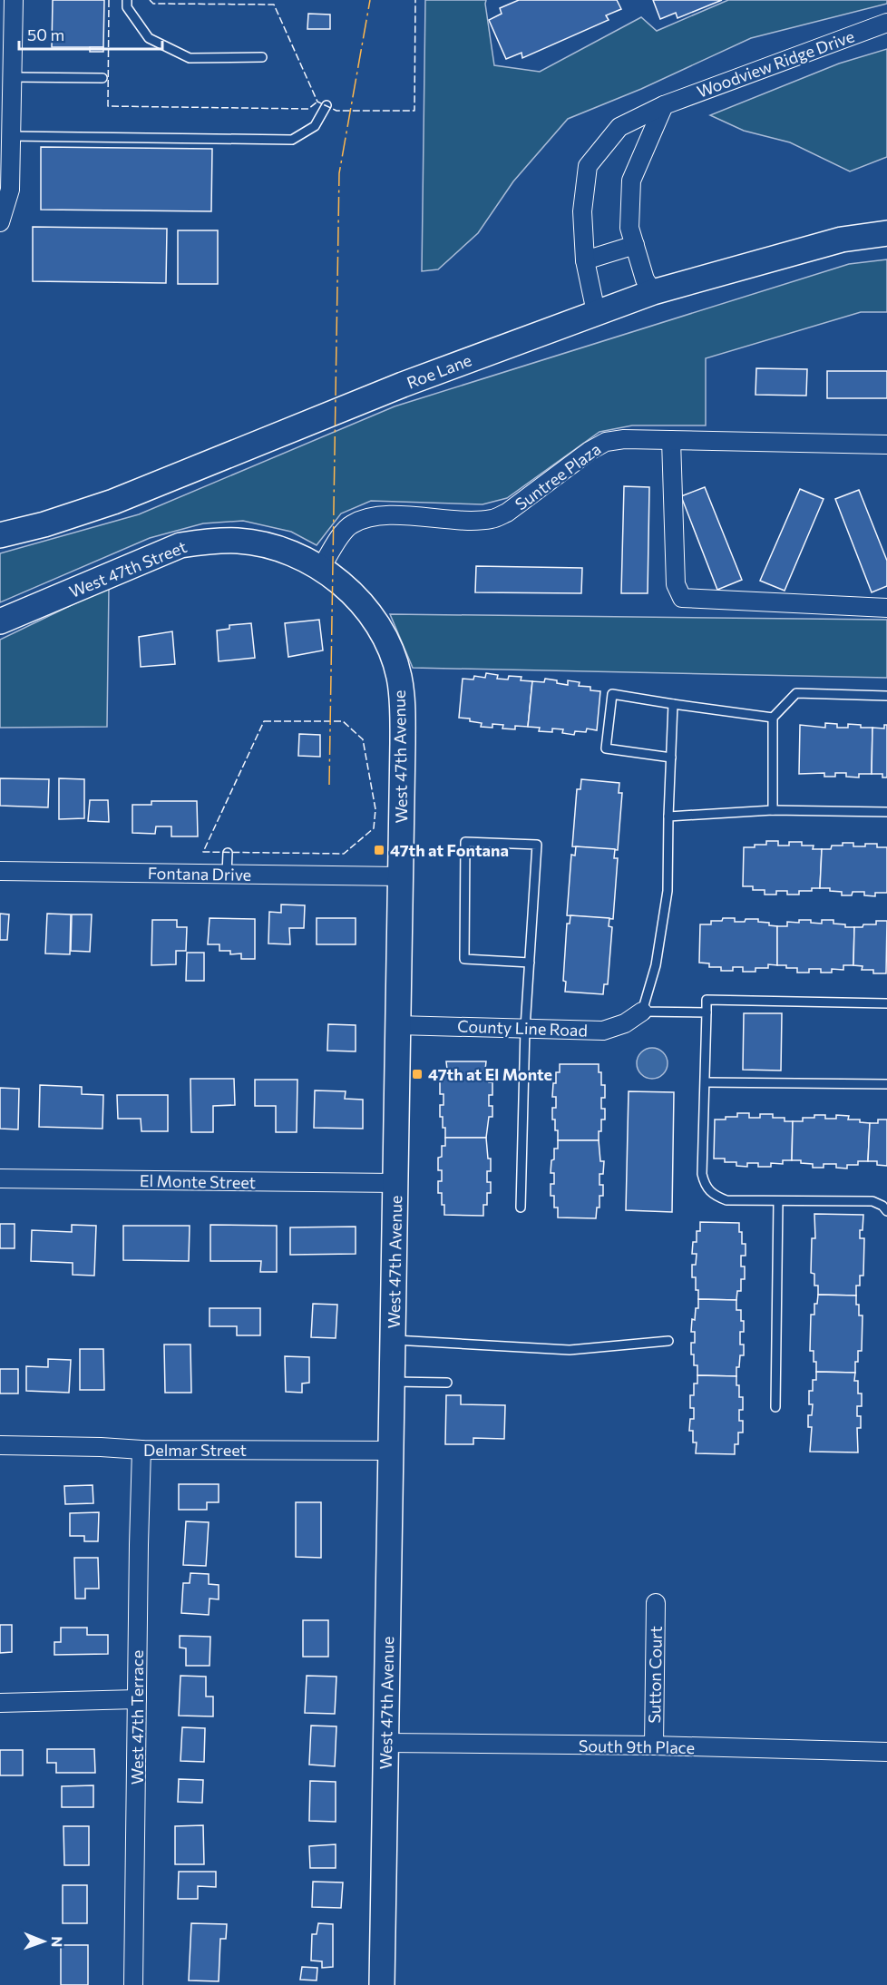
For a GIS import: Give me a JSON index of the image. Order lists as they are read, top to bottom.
{
  "streets": {
    "street": [
      "Woodview Ridge Drive",
      "Roe Lane",
      "Suntree Plaza",
      "West 47th Street",
      "West 47th Avenue",
      "Fontana Drive",
      "County Line Road",
      "El Monte Street",
      "Delmar Street",
      "Sutton Court",
      "West 47th Terrace",
      "South 9th Place"
    ]
  },
  "crossings": [
    ["Woodview Ridge Drive", "Roe Lane"],
    ["Suntree Plaza", "West 47th Street"],
    ["Suntree Plaza", "West 47th Avenue"],
    ["West 47th Street", "West 47th Avenue"],
    ["West 47th Avenue", "Fontana Drive"],
    ["West 47th Avenue", "County Line Road"],
    ["West 47th Avenue", "El Monte Street"],
    ["West 47th Avenue", "Delmar Street"],
    ["West 47th Avenue", "South 9th Place"],
    ["Delmar Street", "West 47th Terrace"],
    ["Sutton Court", "South 9th Place"]
  ],
  "places": {
    "transit": ["47th at Fontana", "47th at El Monte"]
  },
  "scale_bar": "50 m",
  "north": "right"
}
